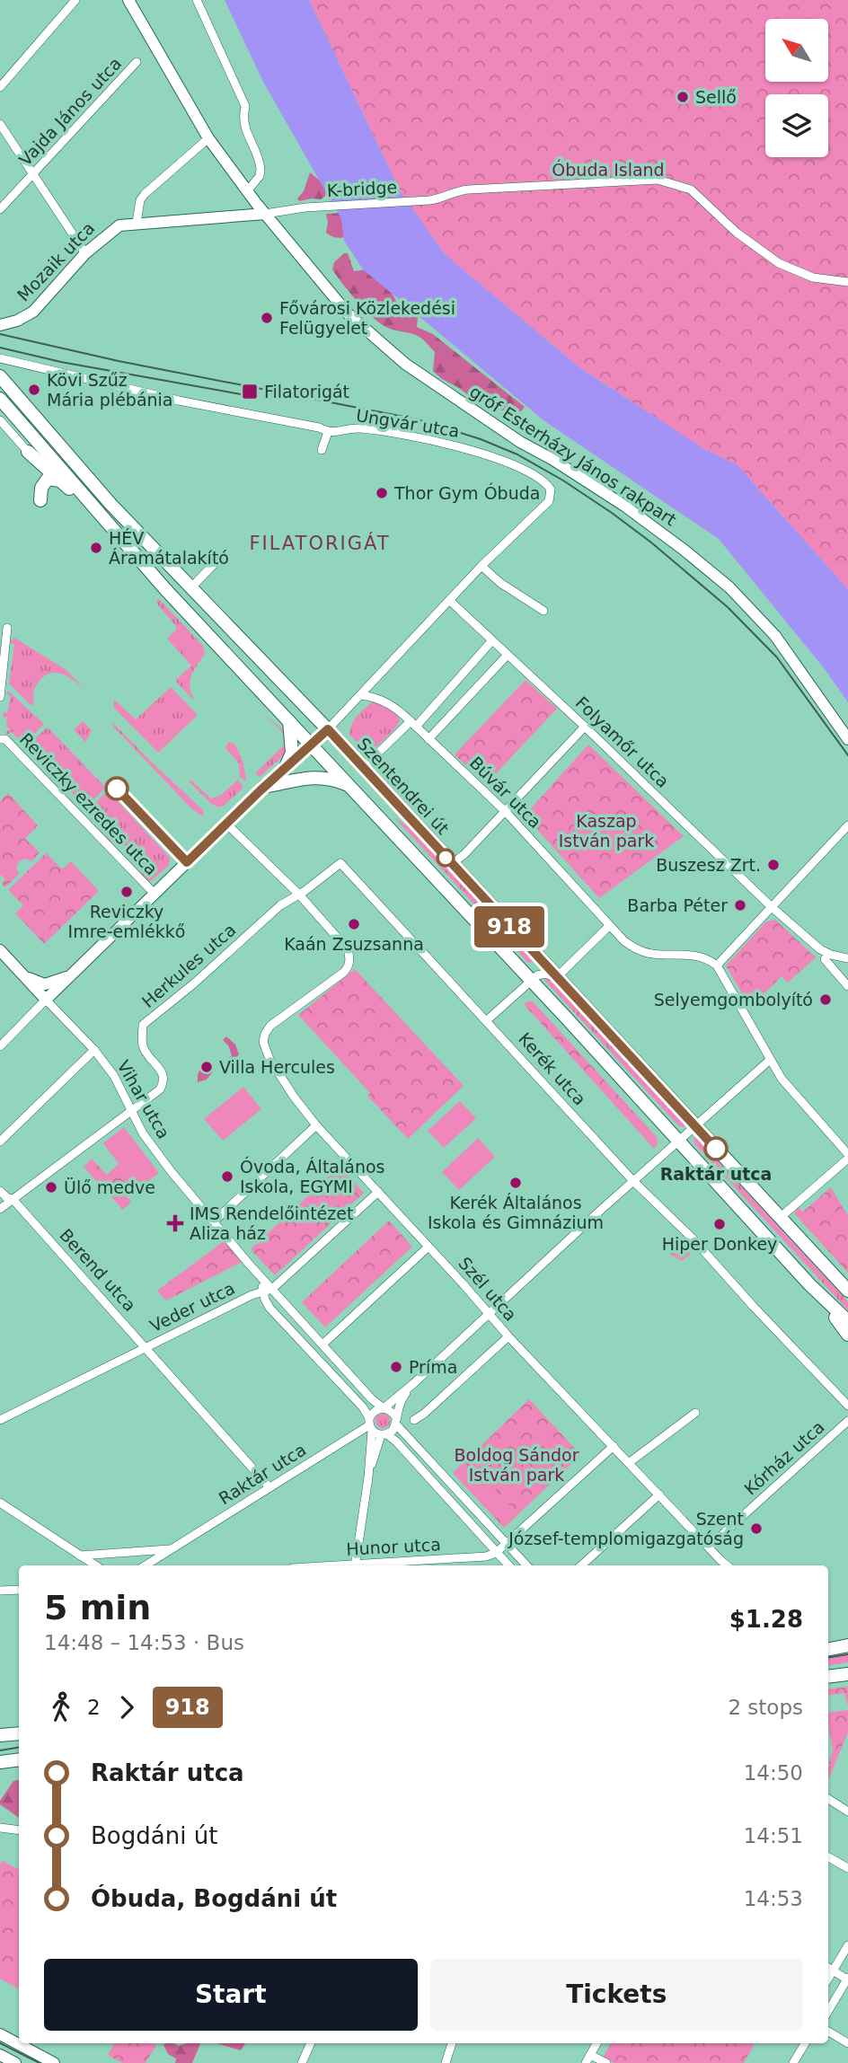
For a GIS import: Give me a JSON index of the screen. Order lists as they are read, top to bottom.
{
  "streets": {
    "main road": ["Mozaik utca", "gróf Esterházy János rakpart", "Szentendrei út"],
    "street": [
      "Vajda János utca",
      "K-bridge",
      "Ungvár utca",
      "Folyamőr utca",
      "Búvár utca",
      "Reviczky ezredes utca",
      "Herkules utca",
      "Kerék utca",
      "Vihar utca",
      "Berend utca",
      "Szél utca",
      "Veder utca",
      "Kórház utca",
      "Raktár utca",
      "Hunor utca"
    ]
  },
  "crossings": [
    ["K-bridge", "Mozaik utca"],
    ["Mozaik utca", "gróf Esterházy János rakpart"],
    ["Herkules utca", "Kerék utca"],
    ["Herkules utca", "Vihar utca"],
    ["Herkules utca", "Szél utca"],
    ["Kerék utca", "Szél utca"],
    ["Vihar utca", "Veder utca"],
    ["Vihar utca", "Raktár utca"],
    ["Berend utca", "Veder utca"],
    ["Berend utca", "Raktár utca"],
    ["Szél utca", "Kórház utca"]
  ],
  "districts": ["FILATORIGÁT"],
  "parks": ["Óbuda Island", "Kaszap István park", "Boldog Sándor István park"],
  "places": {
    "other": [
      "Sellő",
      "Fővárosi Közlekedési Felügyelet",
      "Kövi Szűz Mária plébánia",
      "Thor Gym Óbuda",
      "HÉV Áramátalakító",
      "Buszesz Zrt.",
      "Reviczky Imre-emlékkő",
      "Barba Péter",
      "Kaán Zsuzsanna",
      "Selyemgombolyító",
      "Villa Hercules",
      "Raktár utca",
      "Óvoda, Általános Iskola, EGYMI",
      "Kerék Általános Iskola és Gimnázium",
      "Ülő medve",
      "Hiper Donkey",
      "Príma",
      "Szent József-templomigazgatóság"
    ],
    "transit": ["Filatorigát"],
    "health": ["IMS Rendelőintézet Aliza ház"]
  },
  "lines": ["bus line 918"],
  "north": "top left",
  "page": {
    "on_map": "918",
    "heading": ["5 min", "14:48 – 14:53 · Bus", "$1.28"],
    "legs": ["2", "918", "2 stops"],
    "list": [
      {
        "name": "Raktár utca",
        "value": "14:50"
      },
      {
        "name": "Bogdáni út",
        "value": "14:51"
      },
      {
        "name": "Óbuda, Bogdáni út",
        "value": "14:53"
      }
    ],
    "buttons": ["Start", "Tickets"]
  }
}
